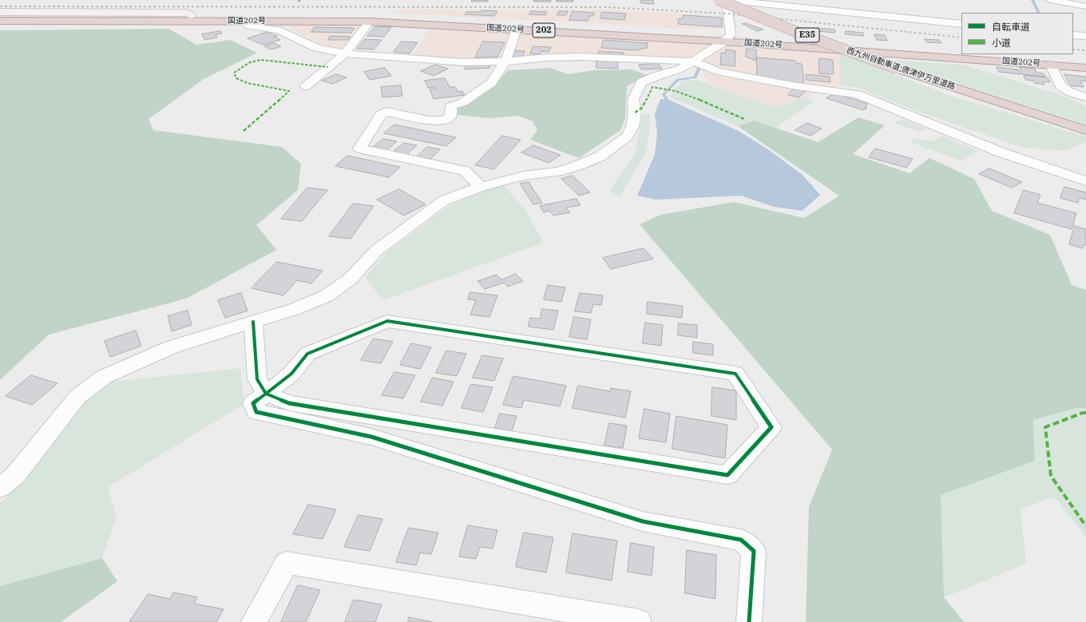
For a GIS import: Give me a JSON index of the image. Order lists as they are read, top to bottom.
{
  "streets": {
    "highway": [
      "国道202号",
      "202",
      "E35",
      "西九州自動車道;唐津伊万里道路"
    ]
  },
  "legend": ["自転車道", "小道"]
}
